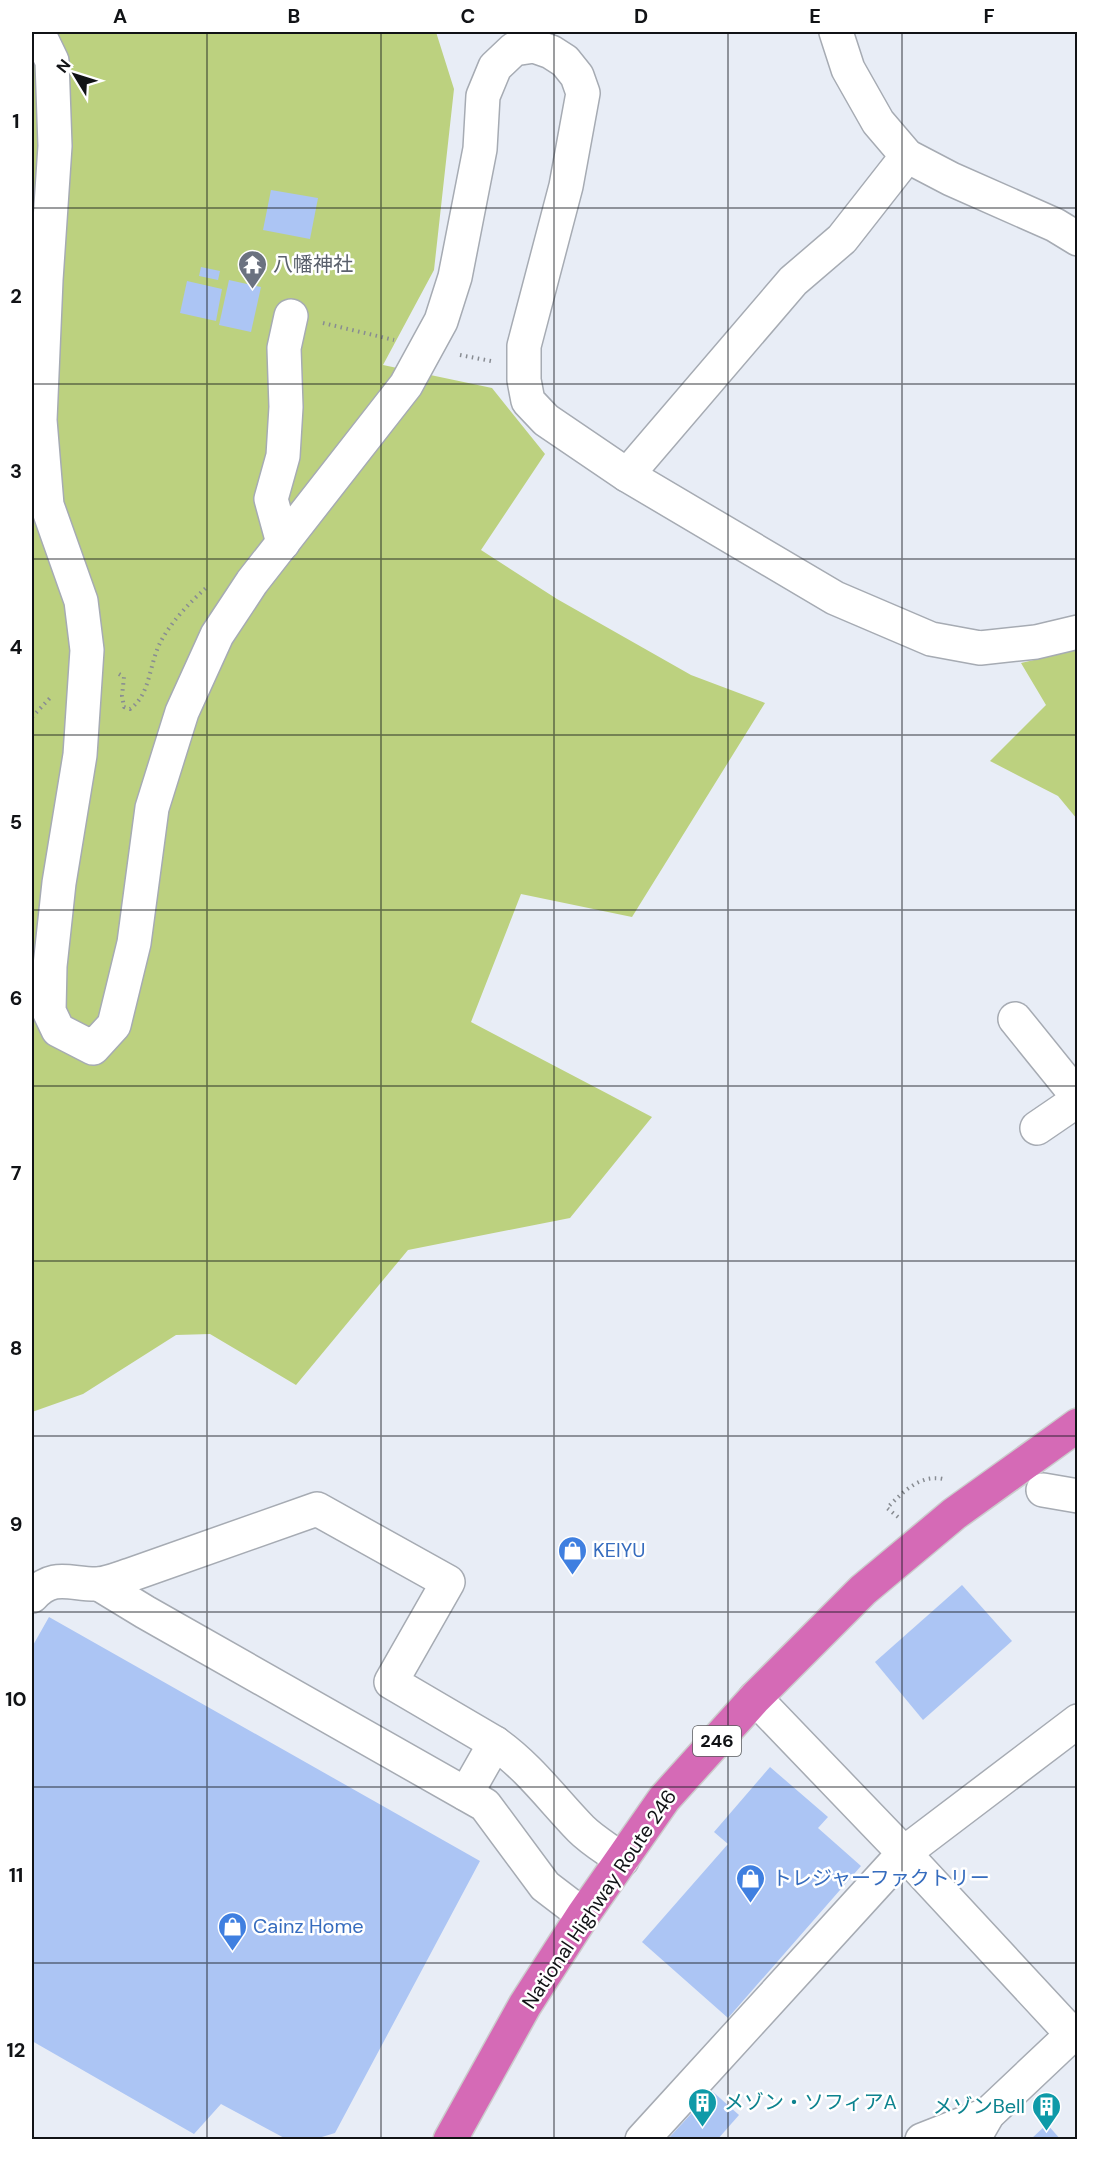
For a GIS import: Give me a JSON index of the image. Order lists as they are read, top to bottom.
{
  "streets": {
    "highway": ["246", "National Highway Route 246"]
  },
  "places": {
    "temple": ["八幡神社"],
    "shop": ["KEIYU", "トレジャーファクトリー", "Cainz Home"],
    "building": ["メゾン・ソフィアA", "メゾンBell"]
  },
  "north": "top left",
  "grid": {
    "columns": [
      "A",
      "B",
      "C",
      "D",
      "E",
      "F"
    ],
    "rows": [
      "1",
      "2",
      "3",
      "4",
      "5",
      "6",
      "7",
      "8",
      "9",
      "10",
      "11",
      "12"
    ]
  }
}
